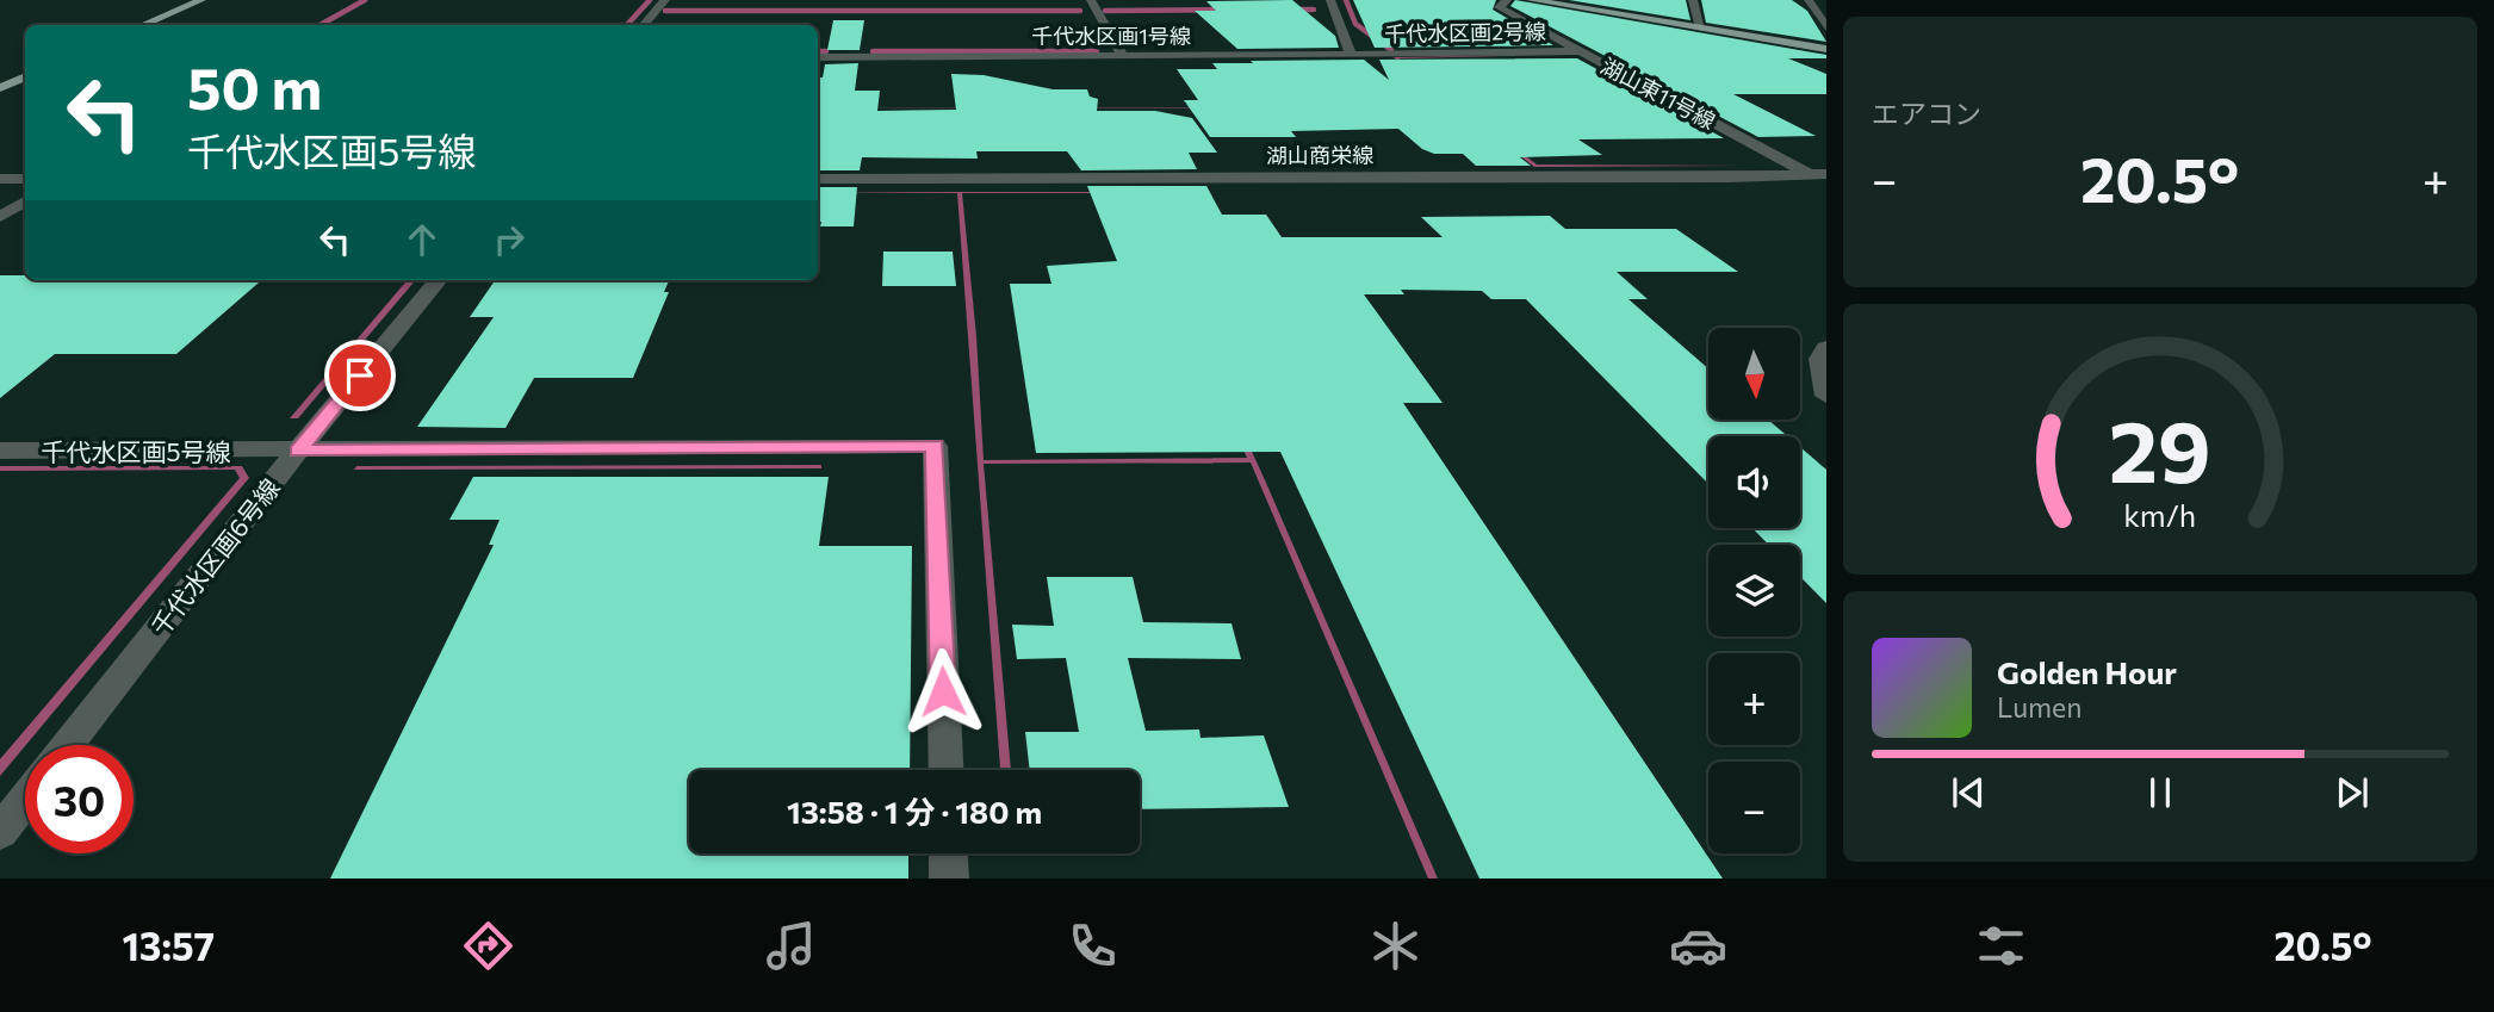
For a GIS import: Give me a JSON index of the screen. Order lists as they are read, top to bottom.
{
  "streets": {
    "street": [
      "千代水区画2号線",
      "千代水区画1号線",
      "湖山東11号線",
      "湖山商栄線",
      "千代水区画5号線",
      "千代水区画6号線"
    ]
  },
  "crossings": [
    ["千代水区画2号線", "千代水区画1号線"],
    ["千代水区画2号線", "湖山東11号線"],
    ["湖山東11号線", "湖山商栄線"],
    ["千代水区画5号線", "千代水区画6号線"]
  ],
  "north": "bottom",
  "page": {
    "tile": "エアコン",
    "turn": ["50 m", "千代水区画5号線"],
    "heat": ["−", "20.5°", "+"],
    "map_buttons": ["+", "−"],
    "song": ["Golden Hour", "Lumen"],
    "limit": "30",
    "trip": "13:58 · 1 分 · 180 m",
    "tabs": ["13:57", "20.5°"],
    "gauge": ["29", "km/h"]
  }
}
